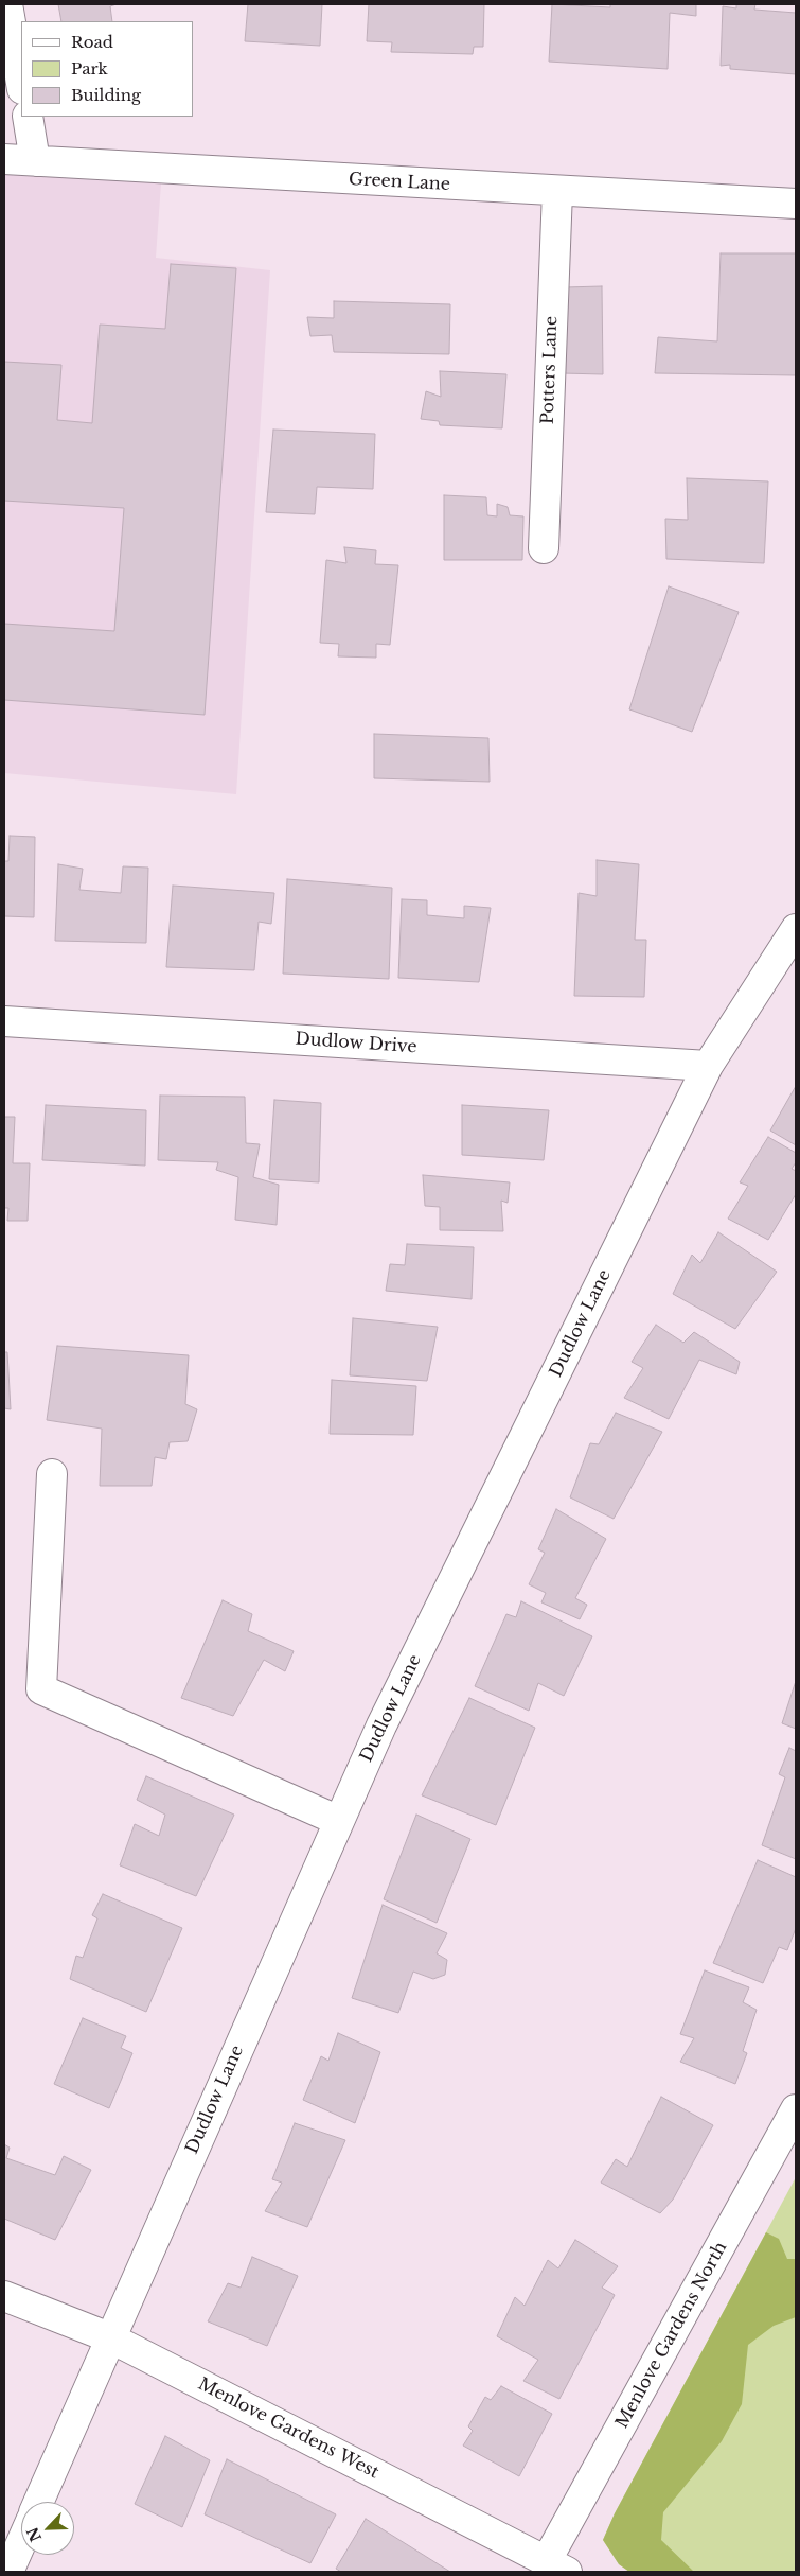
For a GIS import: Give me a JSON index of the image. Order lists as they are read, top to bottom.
{
  "streets": {
    "street": [
      "Green Lane",
      "Potters Lane",
      "Dudlow Drive",
      "Dudlow Lane",
      "Menlove Gardens North",
      "Menlove Gardens West"
    ]
  },
  "crossings": [
    ["Green Lane", "Potters Lane"],
    ["Dudlow Drive", "Dudlow Lane"],
    ["Dudlow Lane", "Menlove Gardens West"],
    ["Menlove Gardens North", "Menlove Gardens West"]
  ],
  "legend": ["Road", "Park", "Building"],
  "north": "bottom left"
}
